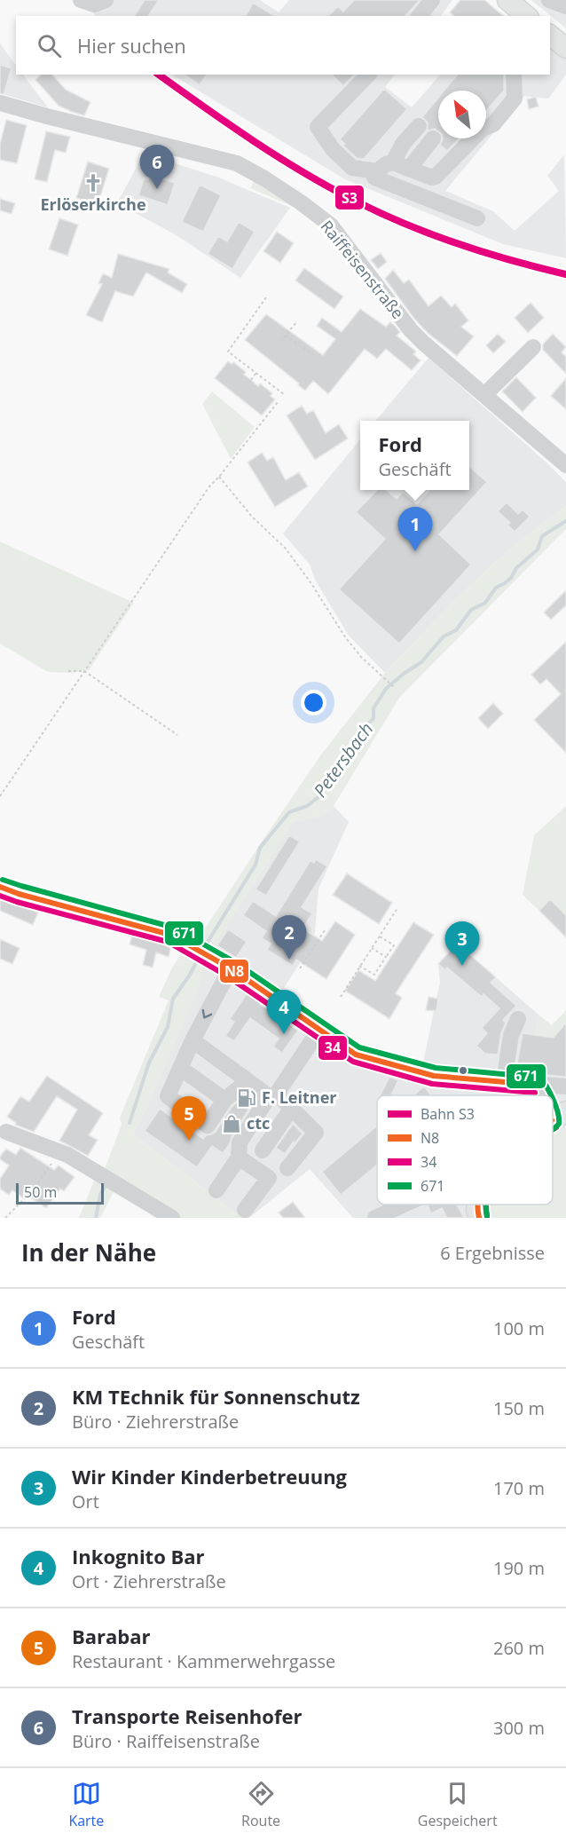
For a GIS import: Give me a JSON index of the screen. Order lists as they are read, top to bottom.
{
  "streets": {
    "street": ["Raiffeisenstraße"]
  },
  "water": ["Petersbach"],
  "places": {
    "church": ["Erlöserkirche"],
    "fuel station": ["F. Leitner"],
    "shop": ["ctc"]
  },
  "lines": [
    "rail line S3",
    "transit line 671",
    "transit line N8",
    "transit line 34"
  ],
  "legend": [
    "Bahn S3",
    "N8",
    "34",
    "671"
  ],
  "scale_bar": "50 m",
  "north": "top left",
  "page": {
    "search": "Hier suchen",
    "pins": [
      "6",
      "1",
      "2",
      "3",
      "4",
      "5"
    ],
    "popup": ["Ford", "Geschäft"],
    "scale": "50 m",
    "heading": ["In der Nähe", "6 Ergebnisse"],
    "list": [
      {
        "mark": "1",
        "name": "Ford",
        "note": "Geschäft",
        "value": "100 m"
      },
      {
        "mark": "2",
        "name": "KM TEchnik für Sonnenschutz",
        "note": "Büro · Ziehrerstraße",
        "value": "150 m"
      },
      {
        "mark": "3",
        "name": "Wir Kinder Kinderbetreuung",
        "note": "Ort",
        "value": "170 m"
      },
      {
        "mark": "4",
        "name": "Inkognito Bar",
        "note": "Ort · Ziehrerstraße",
        "value": "190 m"
      },
      {
        "mark": "5",
        "name": "Barabar",
        "note": "Restaurant · Kammerwehrgasse",
        "value": "260 m"
      },
      {
        "mark": "6",
        "name": "Transporte Reisenhofer",
        "note": "Büro · Raiffeisenstraße",
        "value": "300 m"
      }
    ],
    "nav": ["Karte", "Route", "Gespeichert"]
  }
}
